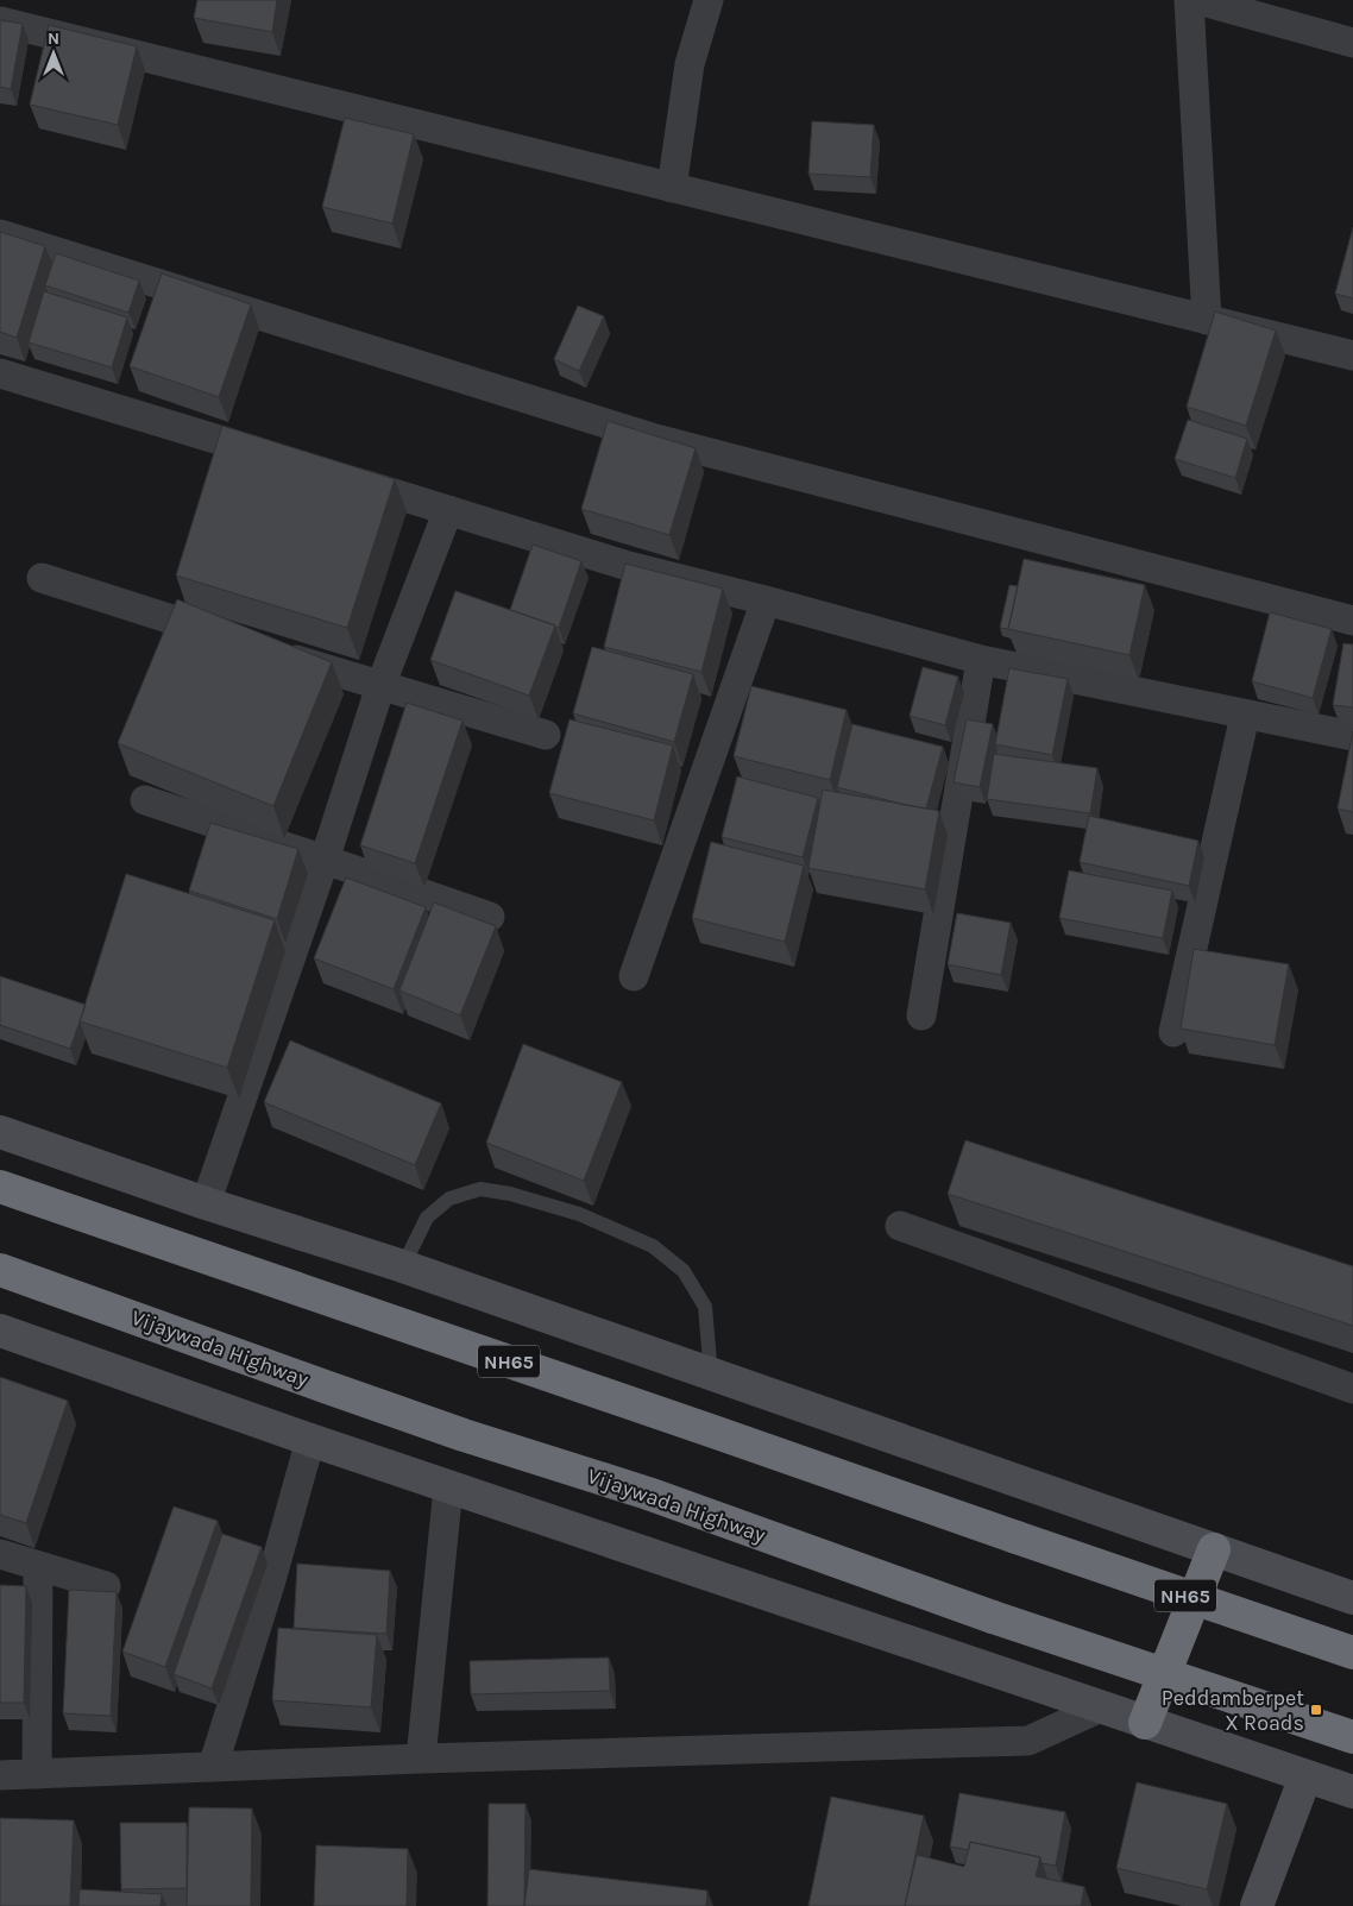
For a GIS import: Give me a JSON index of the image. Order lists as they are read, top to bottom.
{
  "streets": {
    "highway": ["Vijaywada Highway", "NH65"]
  },
  "places": {
    "transit": ["Peddamberpet X Roads"]
  },
  "north": "top"
}
